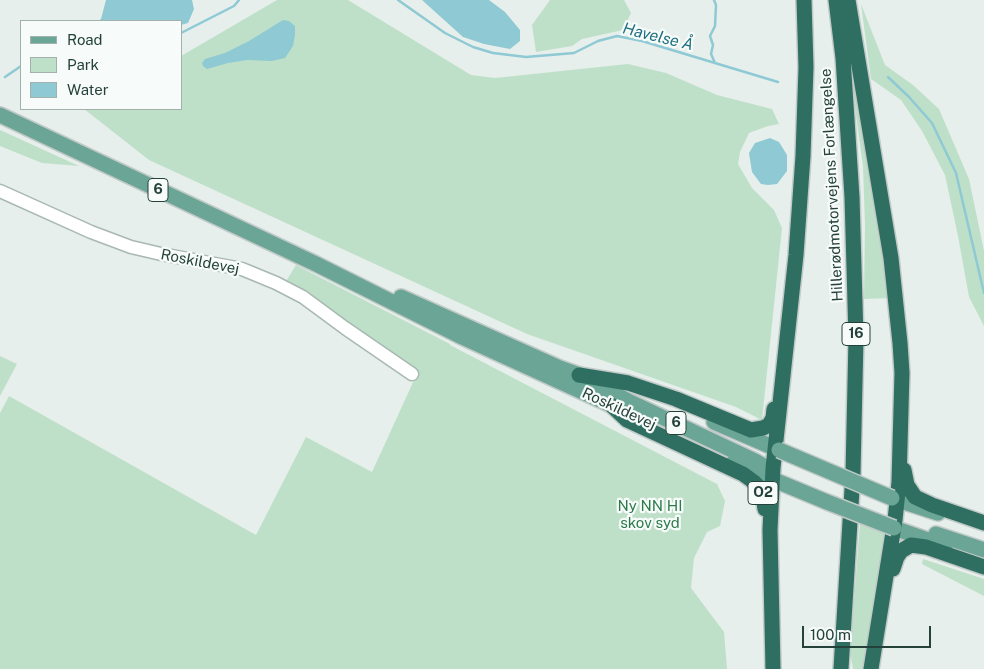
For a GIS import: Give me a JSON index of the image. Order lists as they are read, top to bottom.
{
  "streets": {
    "highway": ["Hillerødmotorvejens Forlængelse", "16", "O2"],
    "main road": ["6", "Roskildevej"]
  },
  "crossings": [
    ["Roskildevej", "O2"]
  ],
  "water": ["Havelse Å"],
  "parks": ["Ny NN HI skov syd"],
  "legend": ["Road", "Park", "Water"],
  "scale_bar": "100 m"
}
